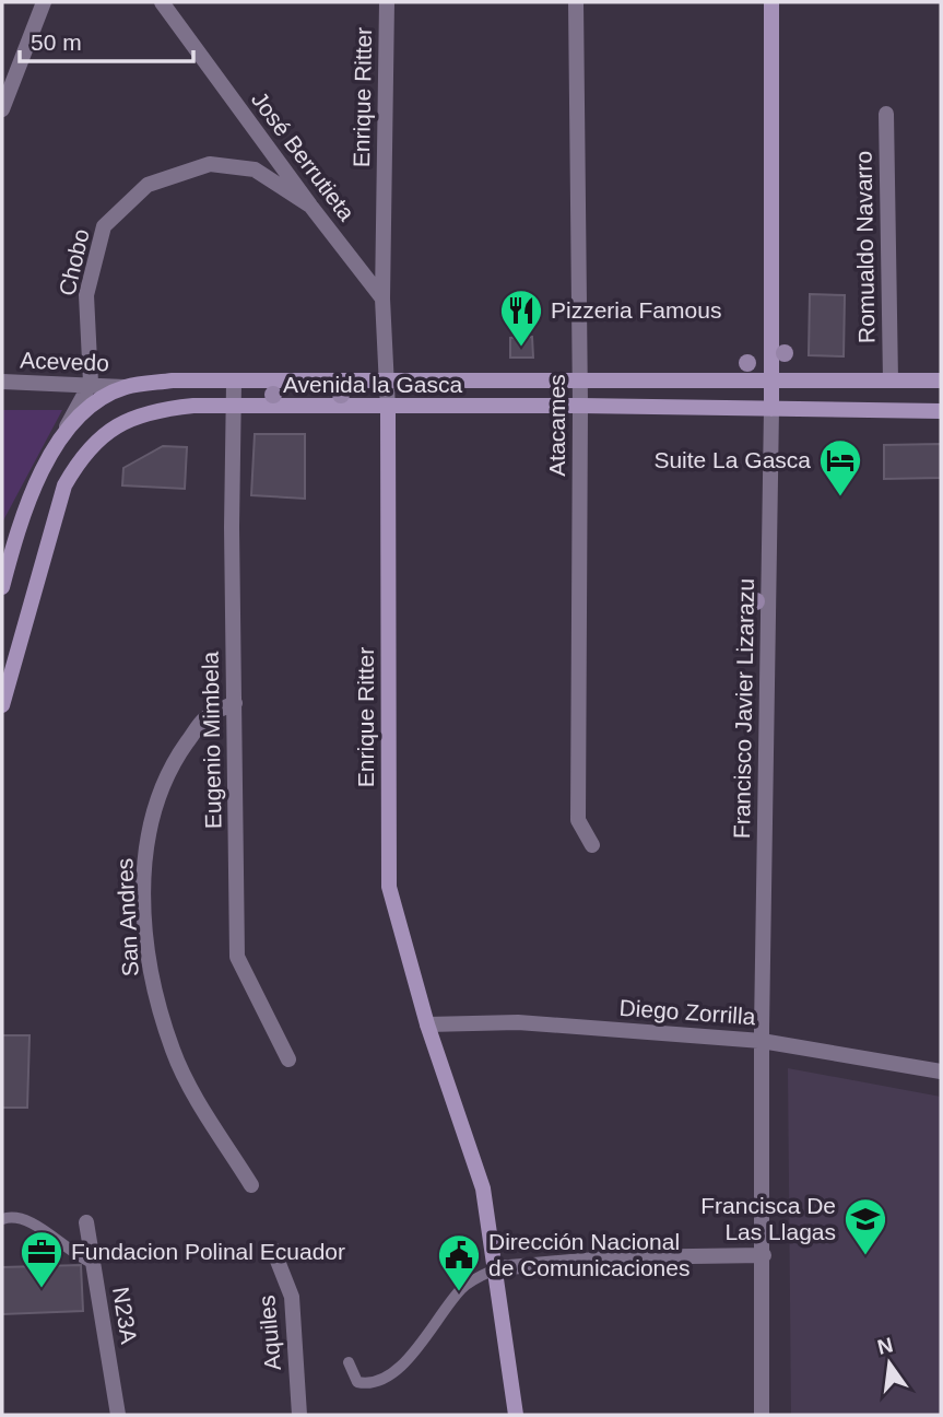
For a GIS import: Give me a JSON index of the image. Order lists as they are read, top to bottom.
{
  "streets": {
    "main road": ["Enrique Ritter", "Avenida la Gasca", "Francisco Javier Lizarazu"],
    "street": [
      "José Berrutieta",
      "Romualdo Navarro",
      "Chobo",
      "Acevedo",
      "Atacames",
      "Eugenio Mimbela",
      "San Andres",
      "Diego Zorrilla",
      "N23A",
      "Aquiles"
    ]
  },
  "crossings": [
    ["Enrique Ritter", "José Berrutieta"],
    ["Enrique Ritter", "Avenida la Gasca"],
    ["Enrique Ritter", "Diego Zorrilla"],
    ["José Berrutieta", "Chobo"],
    ["Romualdo Navarro", "Avenida la Gasca"],
    ["Chobo", "Acevedo"],
    ["Acevedo", "Avenida la Gasca"],
    ["Avenida la Gasca", "Atacames"],
    ["Avenida la Gasca", "Francisco Javier Lizarazu"],
    ["Avenida la Gasca", "Eugenio Mimbela"],
    ["Francisco Javier Lizarazu", "Diego Zorrilla"],
    ["Eugenio Mimbela", "San Andres"]
  ],
  "places": {
    "restaurant": ["Pizzeria Famous"],
    "hotel": ["Suite La Gasca"],
    "school or university": ["Francisca De Las Llagas"],
    "office": ["Fundacion Polinal Ecuador"],
    "public building": ["Dirección Nacional de Comunicaciones"]
  },
  "scale_bar": "50 m",
  "north": "top"
}
